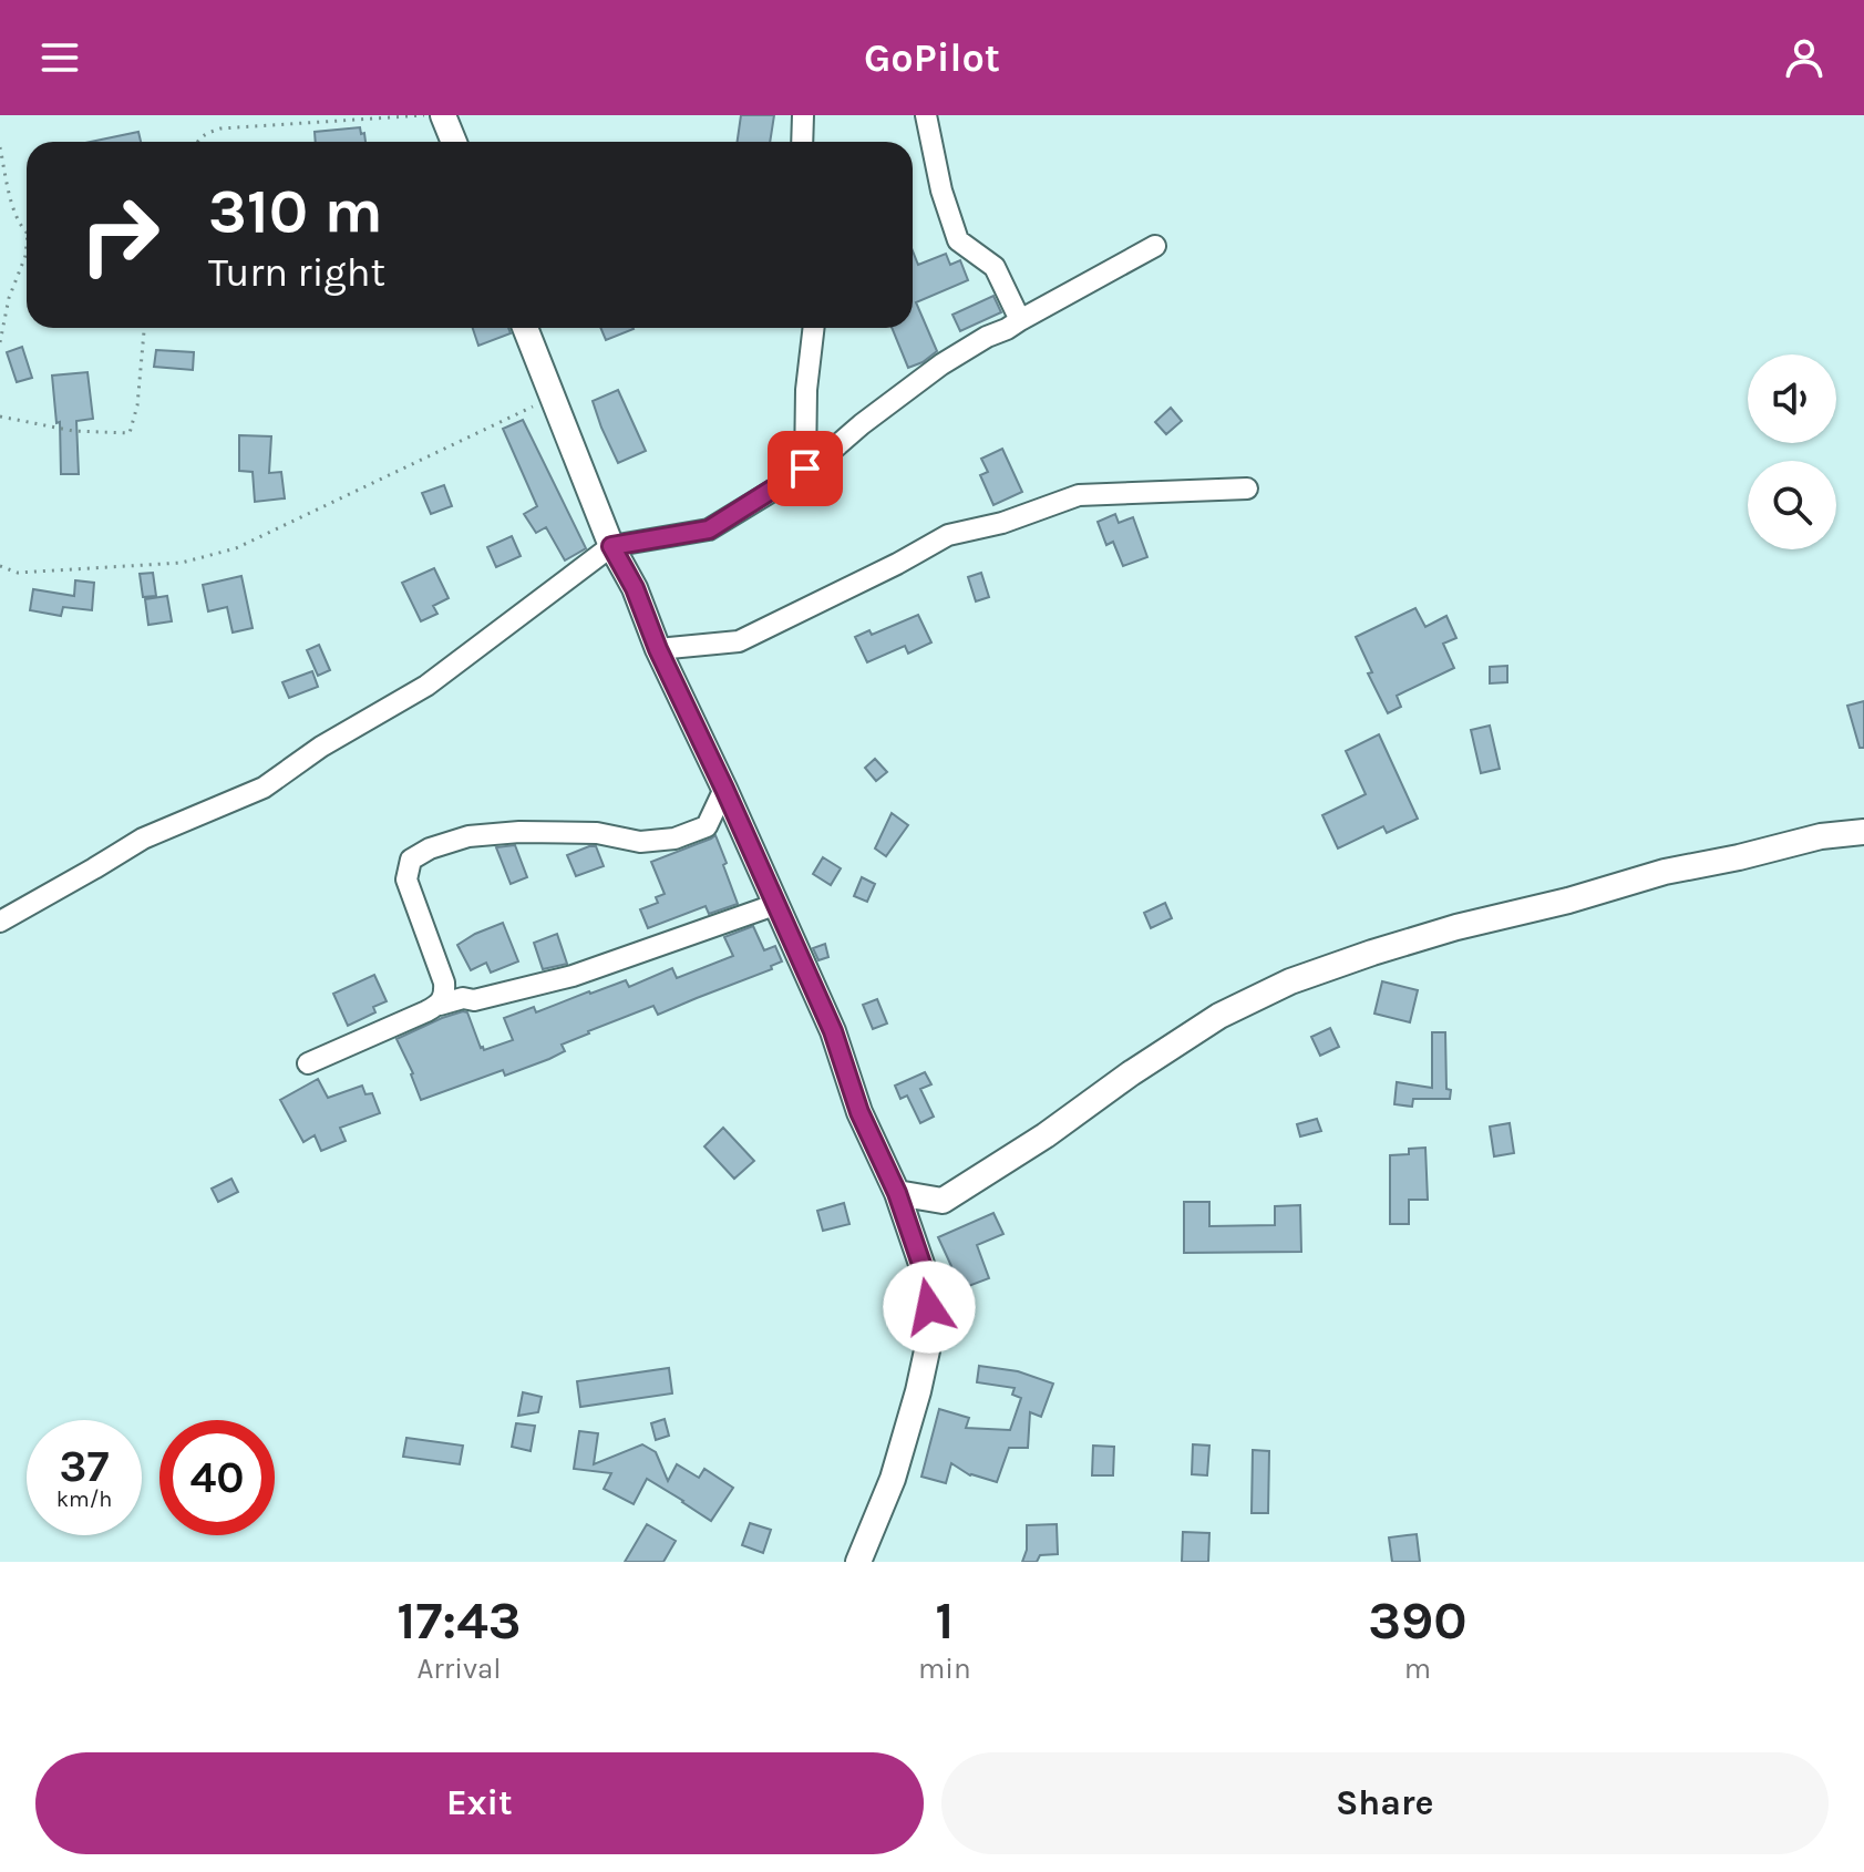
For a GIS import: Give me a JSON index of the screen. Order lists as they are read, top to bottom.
{
  "page": {
    "header": "GoPilot",
    "turn": ["310 m", "Turn right"],
    "speed": "37 km/h",
    "limit": "40",
    "eta": [
      "17:43",
      "Arrival",
      "1",
      "min",
      "390",
      "m"
    ],
    "buttons": ["Exit", "Share"]
  }
}
